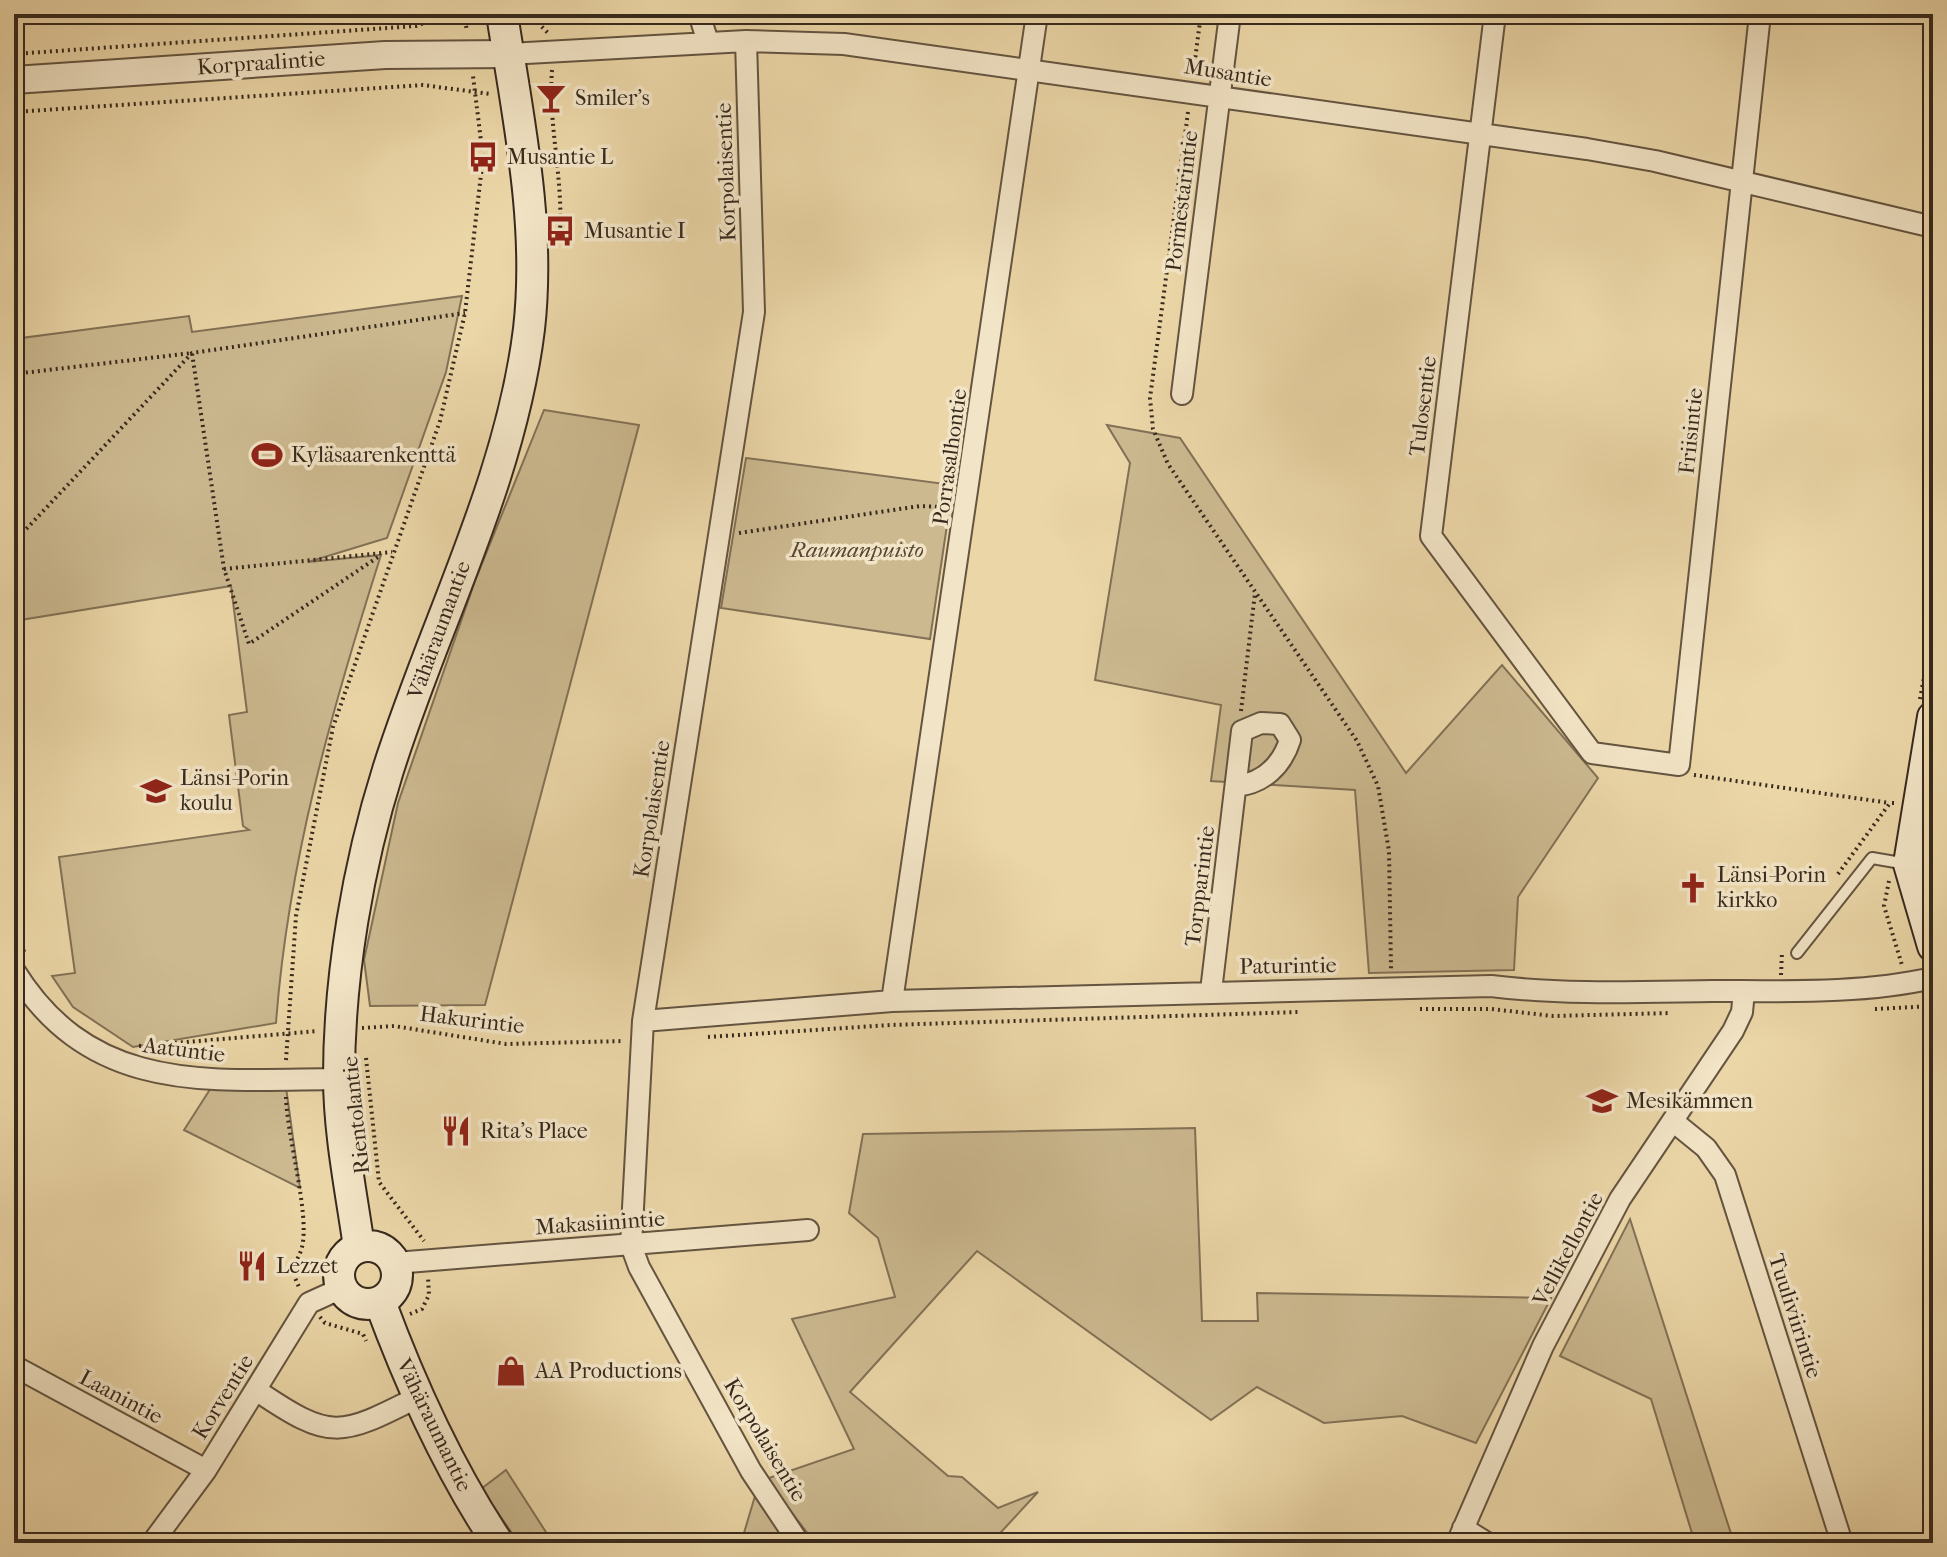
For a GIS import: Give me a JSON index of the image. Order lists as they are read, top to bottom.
{
  "streets": {
    "main road": ["Vähäraumantie"],
    "street": [
      "Korpraalintie",
      "Musantie",
      "Korpolaisentie",
      "Pormestarintie",
      "Tulosentie",
      "Friisintie",
      "Porrasalhontie",
      "Torpparintie",
      "Paturintie",
      "Aatuntie",
      "Makasiinintie",
      "Vellikellontie",
      "Tuuliviirintie",
      "Laanintie",
      "Korventie"
    ],
    "path": ["Hakurintie", "Rientolantie"]
  },
  "crossings": [
    ["Korpraalintie", "Musantie"],
    ["Korpraalintie", "Vähäraumantie"],
    ["Musantie", "Korpolaisentie"],
    ["Musantie", "Pormestarintie"],
    ["Musantie", "Tulosentie"],
    ["Musantie", "Friisintie"],
    ["Musantie", "Porrasalhontie"],
    ["Musantie", "Vähäraumantie"],
    ["Korpolaisentie", "Paturintie"],
    ["Korpolaisentie", "Hakurintie"],
    ["Korpolaisentie", "Makasiinintie"],
    ["Tulosentie", "Friisintie"],
    ["Porrasalhontie", "Paturintie"],
    ["Vähäraumantie", "Hakurintie"],
    ["Vähäraumantie", "Aatuntie"],
    ["Vähäraumantie", "Rientolantie"],
    ["Vähäraumantie", "Makasiinintie"],
    ["Vähäraumantie", "Korventie"],
    ["Torpparintie", "Paturintie"],
    ["Paturintie", "Vellikellontie"],
    ["Rientolantie", "Makasiinintie"],
    ["Rientolantie", "Korventie"],
    ["Makasiinintie", "Korventie"],
    ["Vellikellontie", "Tuuliviirintie"],
    ["Laanintie", "Korventie"]
  ],
  "parks": ["Raumanpuisto"],
  "places": {
    "bar": ["Smiler's"],
    "bus stop": ["Musantie L", "Musantie I"],
    "sports": ["Kyläsaarenkenttä"],
    "school or university": ["Länsi-Porin koulu", "Mesikämmen"],
    "church": ["Länsi-Porin kirkko"],
    "restaurant": ["Rita's Place", "Lezzet"],
    "shop": ["AA Productions"]
  }
}
